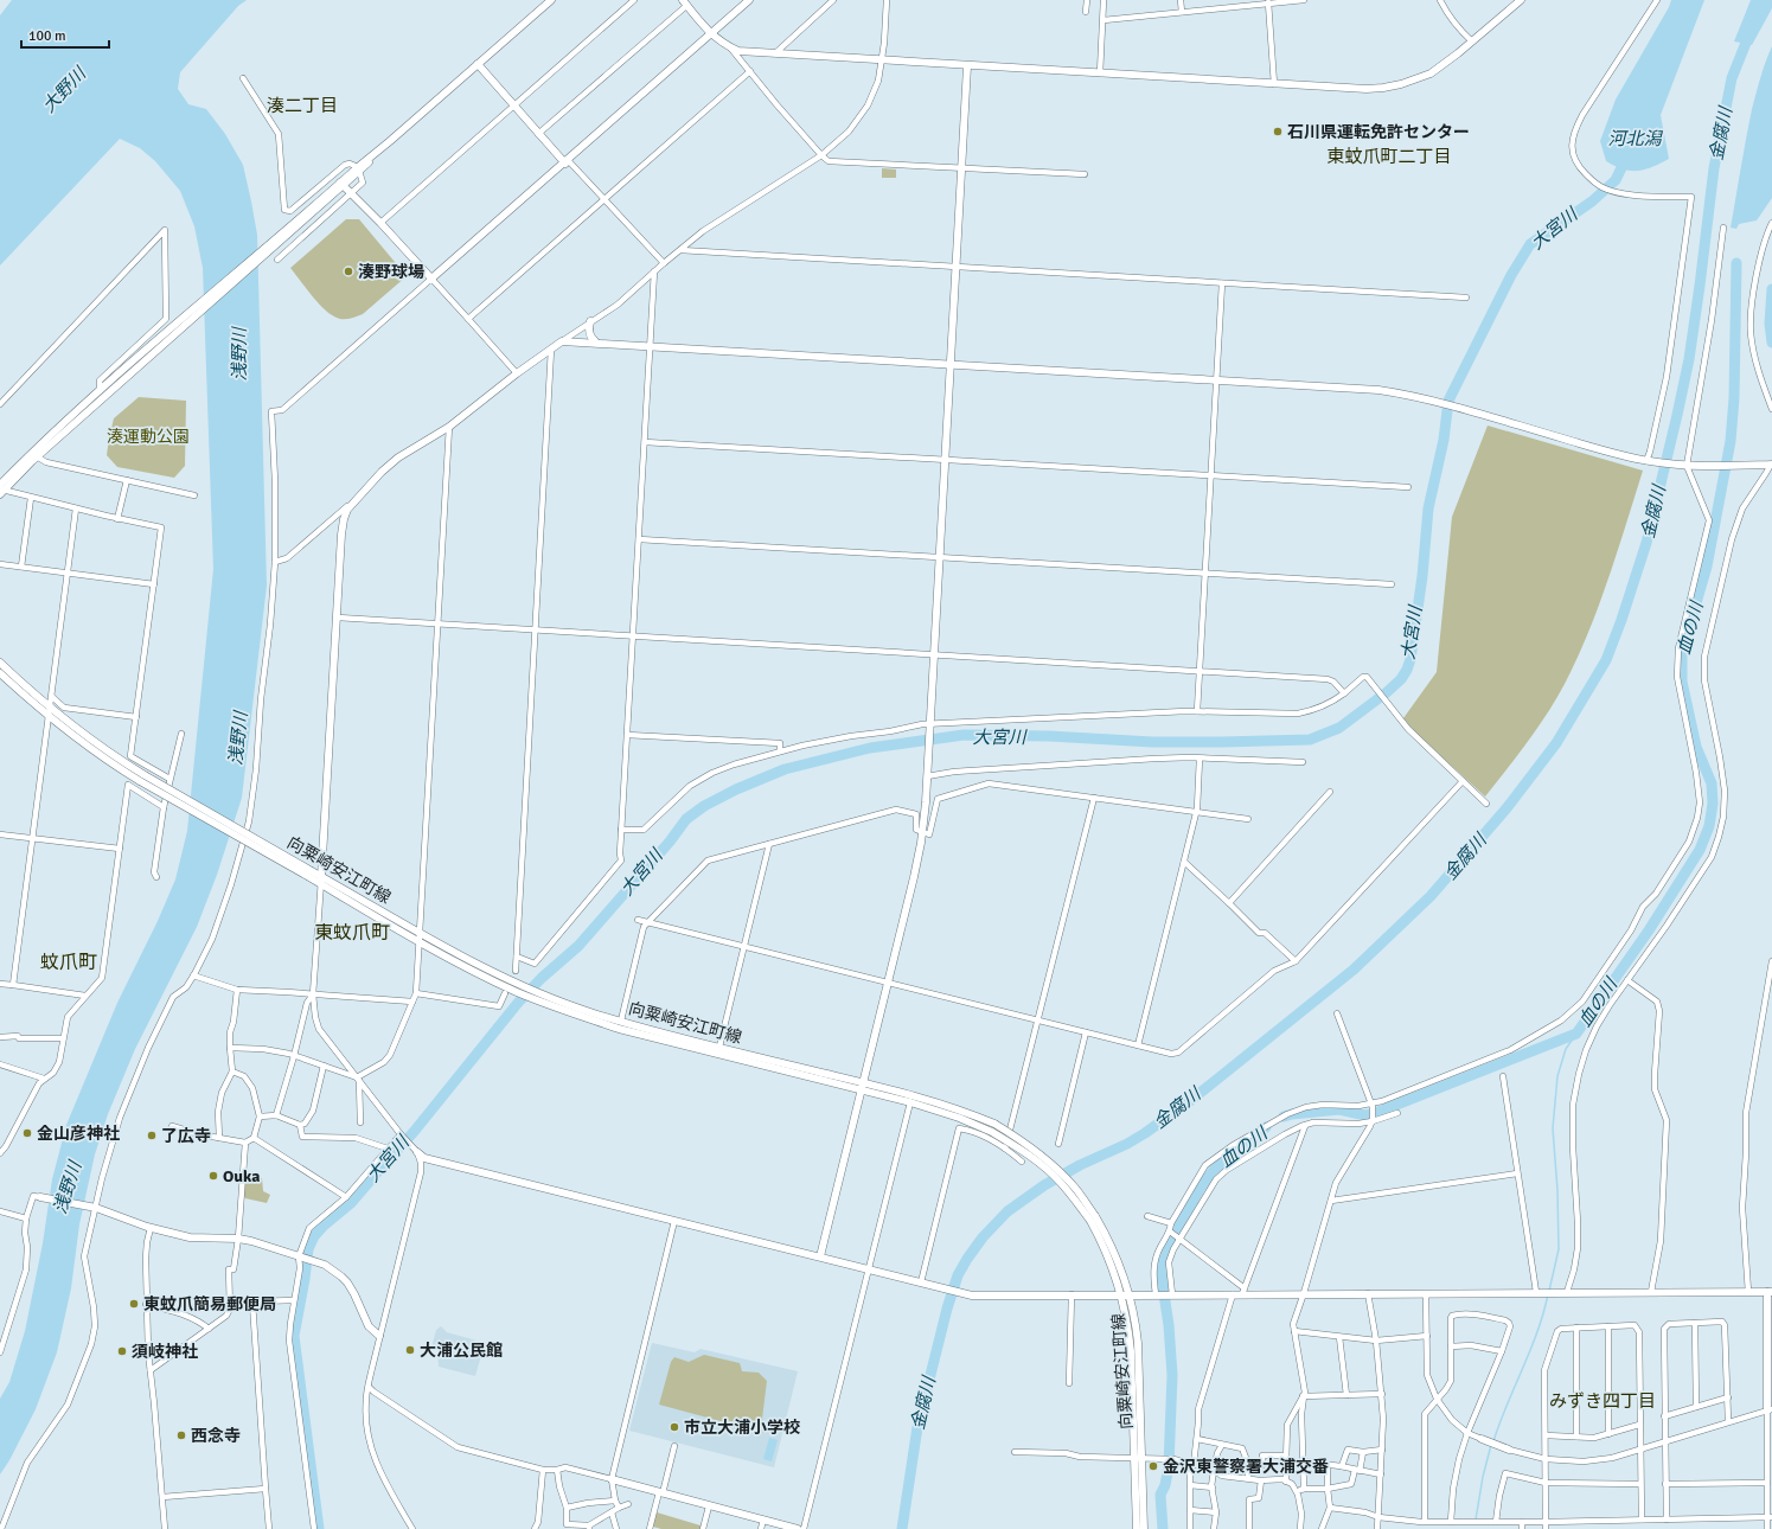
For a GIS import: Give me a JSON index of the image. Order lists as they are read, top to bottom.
{
  "streets": {
    "street": ["向粟崎安江町線"]
  },
  "districts": [
    "湊二丁目",
    "東蚊爪町二丁目",
    "東蚊爪町",
    "蚊爪町",
    "みずき四丁目"
  ],
  "water": [
    "大野川",
    "金腐川",
    "河北潟",
    "大宮川",
    "浅野川",
    "血の川"
  ],
  "parks": ["湊運動公園"],
  "places": [
    "石川県運転免許センター",
    "湊野球場",
    "金山彦神社",
    "了広寺",
    "Ouka",
    "東蚊爪簡易郵便局",
    "大浦公民館",
    "須岐神社",
    "市立大浦小学校",
    "西念寺",
    "金沢東警察署大浦交番"
  ],
  "scale_bar": "100 m"
}
